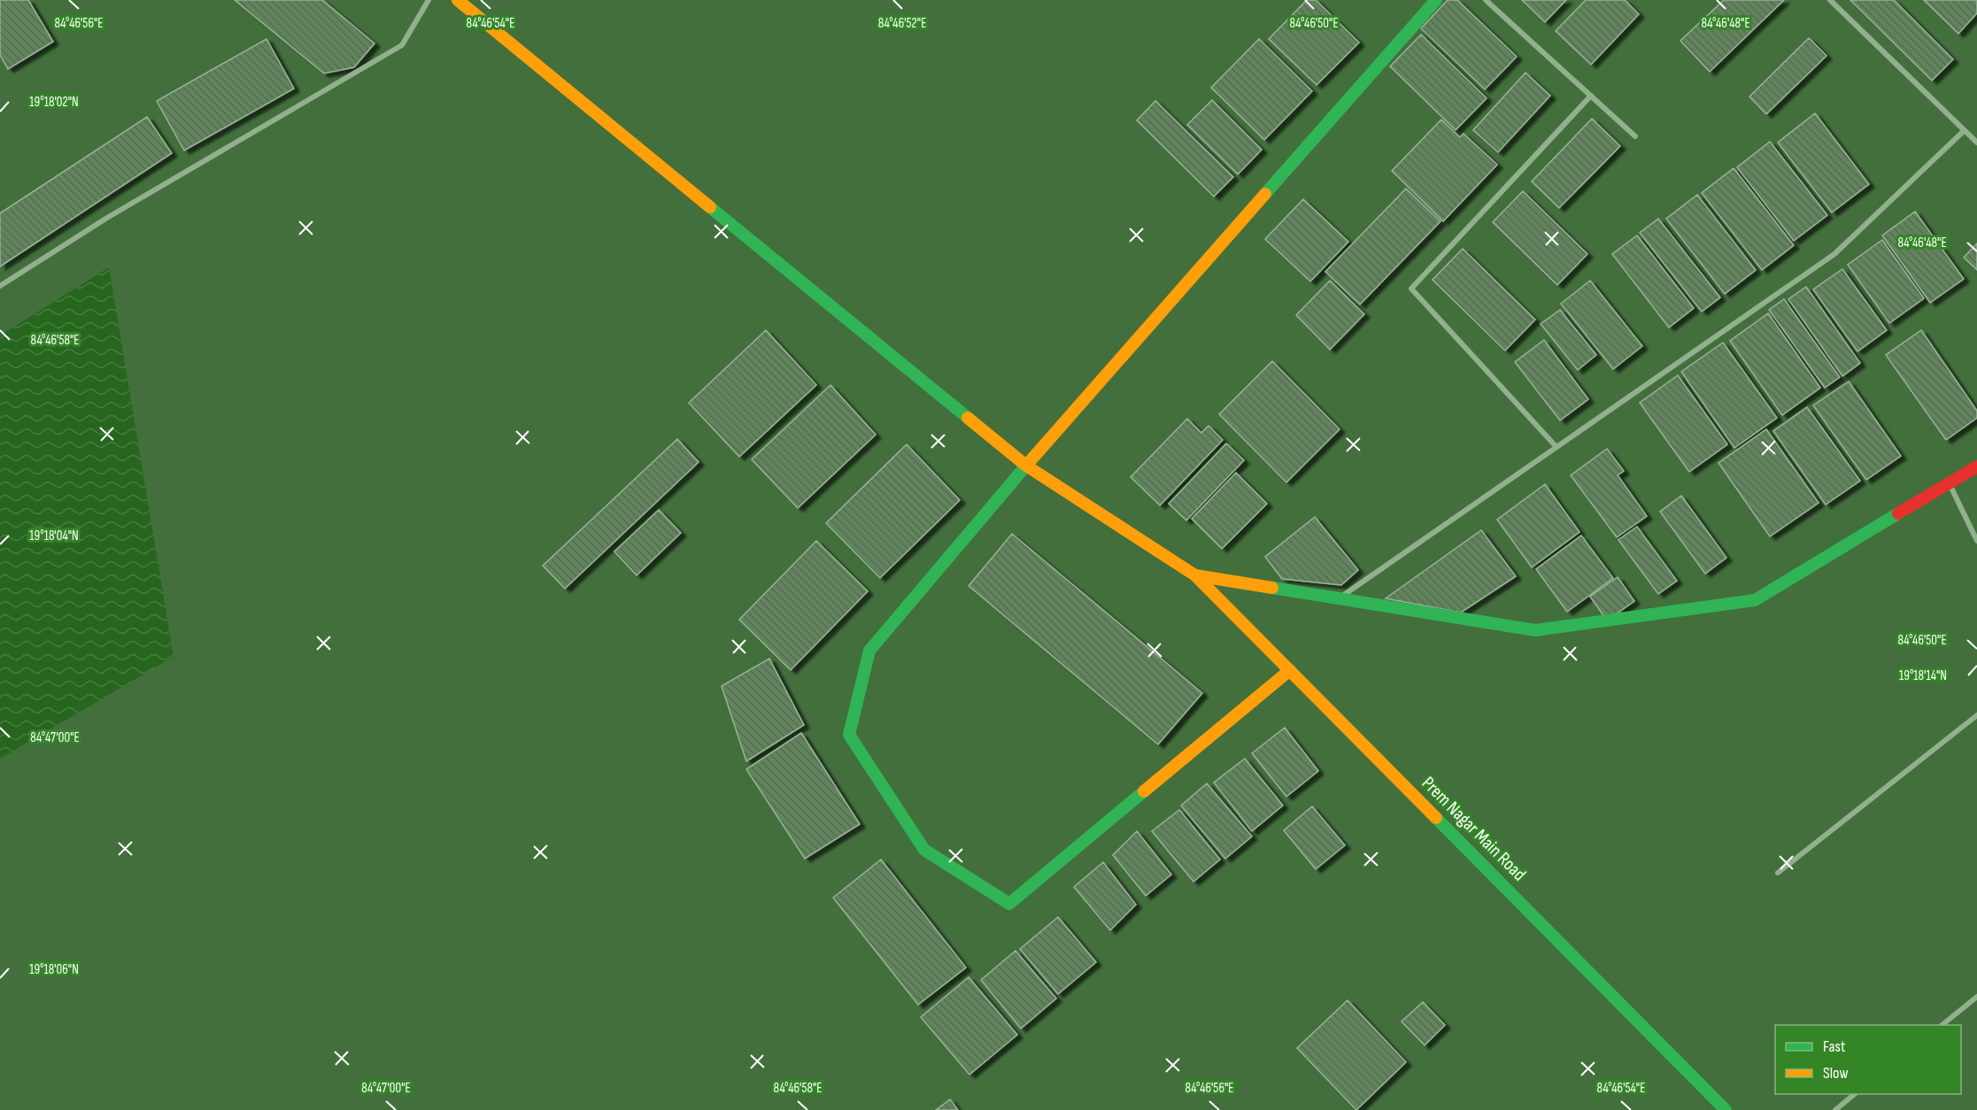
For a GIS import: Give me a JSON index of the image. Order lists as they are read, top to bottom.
{
  "streets": {
    "street": ["Prem Nagar Main Road"]
  },
  "legend": ["Fast", "Slow"],
  "coordinates": [
    "84°46'56\"E",
    "84°46'54\"E",
    "84°46'52\"E",
    "84°46'50\"E",
    "84°46'48\"E",
    "19°18'02\"N",
    "84°46'58\"E",
    "19°18'04\"N",
    "19°18'14\"N",
    "84°47'00\"E",
    "19°18'06\"N"
  ]
}
